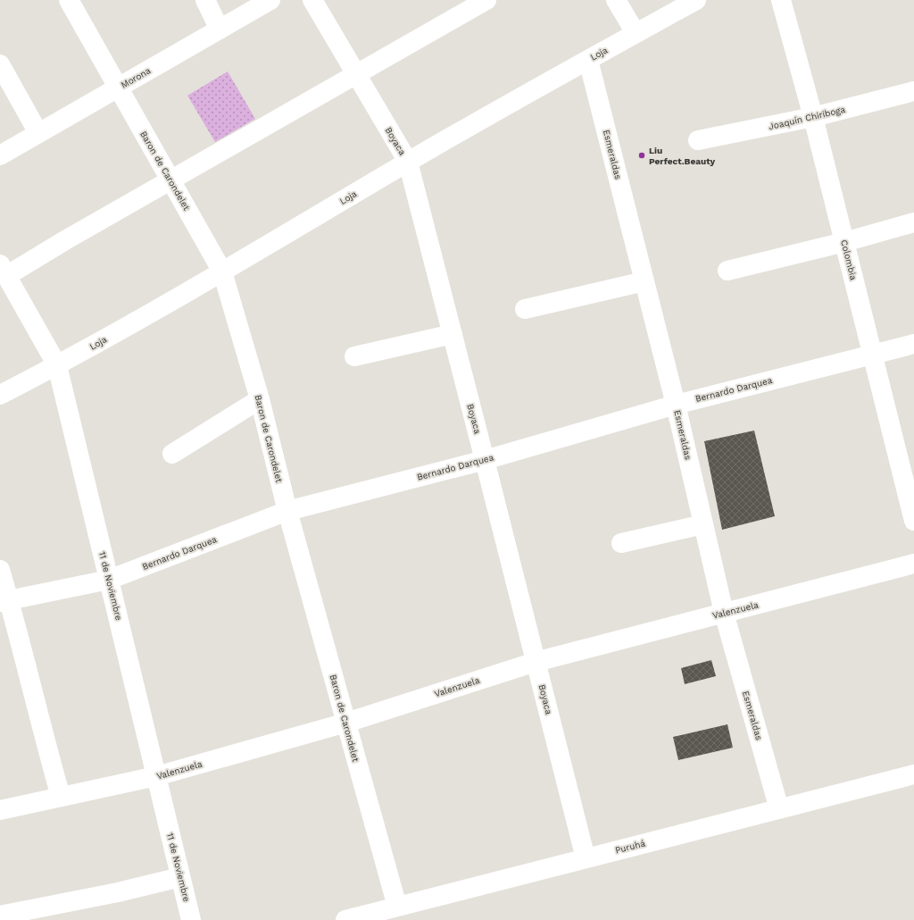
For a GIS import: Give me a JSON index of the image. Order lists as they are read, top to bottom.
{
  "streets": {
    "street": [
      "Loja",
      "Morona",
      "Joaquín Chiriboga",
      "Boyaca",
      "Esmeraldas",
      "Baron de Carondelet",
      "Colombia",
      "Bernardo Darquea",
      "11 de Noviembre",
      "Valenzuela",
      "Puruhá"
    ]
  },
  "crossings": [
    ["Loja", "Boyaca"],
    ["Loja", "Esmeraldas"],
    ["Loja", "Baron de Carondelet"],
    ["Loja", "11 de Noviembre"],
    ["Morona", "Baron de Carondelet"],
    ["Joaquín Chiriboga", "Colombia"],
    ["Boyaca", "Bernardo Darquea"],
    ["Boyaca", "Valenzuela"],
    ["Boyaca", "Puruhá"],
    ["Esmeraldas", "Bernardo Darquea"],
    ["Esmeraldas", "Valenzuela"],
    ["Esmeraldas", "Puruhá"],
    ["Baron de Carondelet", "Bernardo Darquea"],
    ["Baron de Carondelet", "Valenzuela"],
    ["Baron de Carondelet", "Puruhá"],
    ["Colombia", "Bernardo Darquea"],
    ["Bernardo Darquea", "11 de Noviembre"],
    ["11 de Noviembre", "Valenzuela"]
  ],
  "places": ["Liu Perfect.Beauty"]
}
